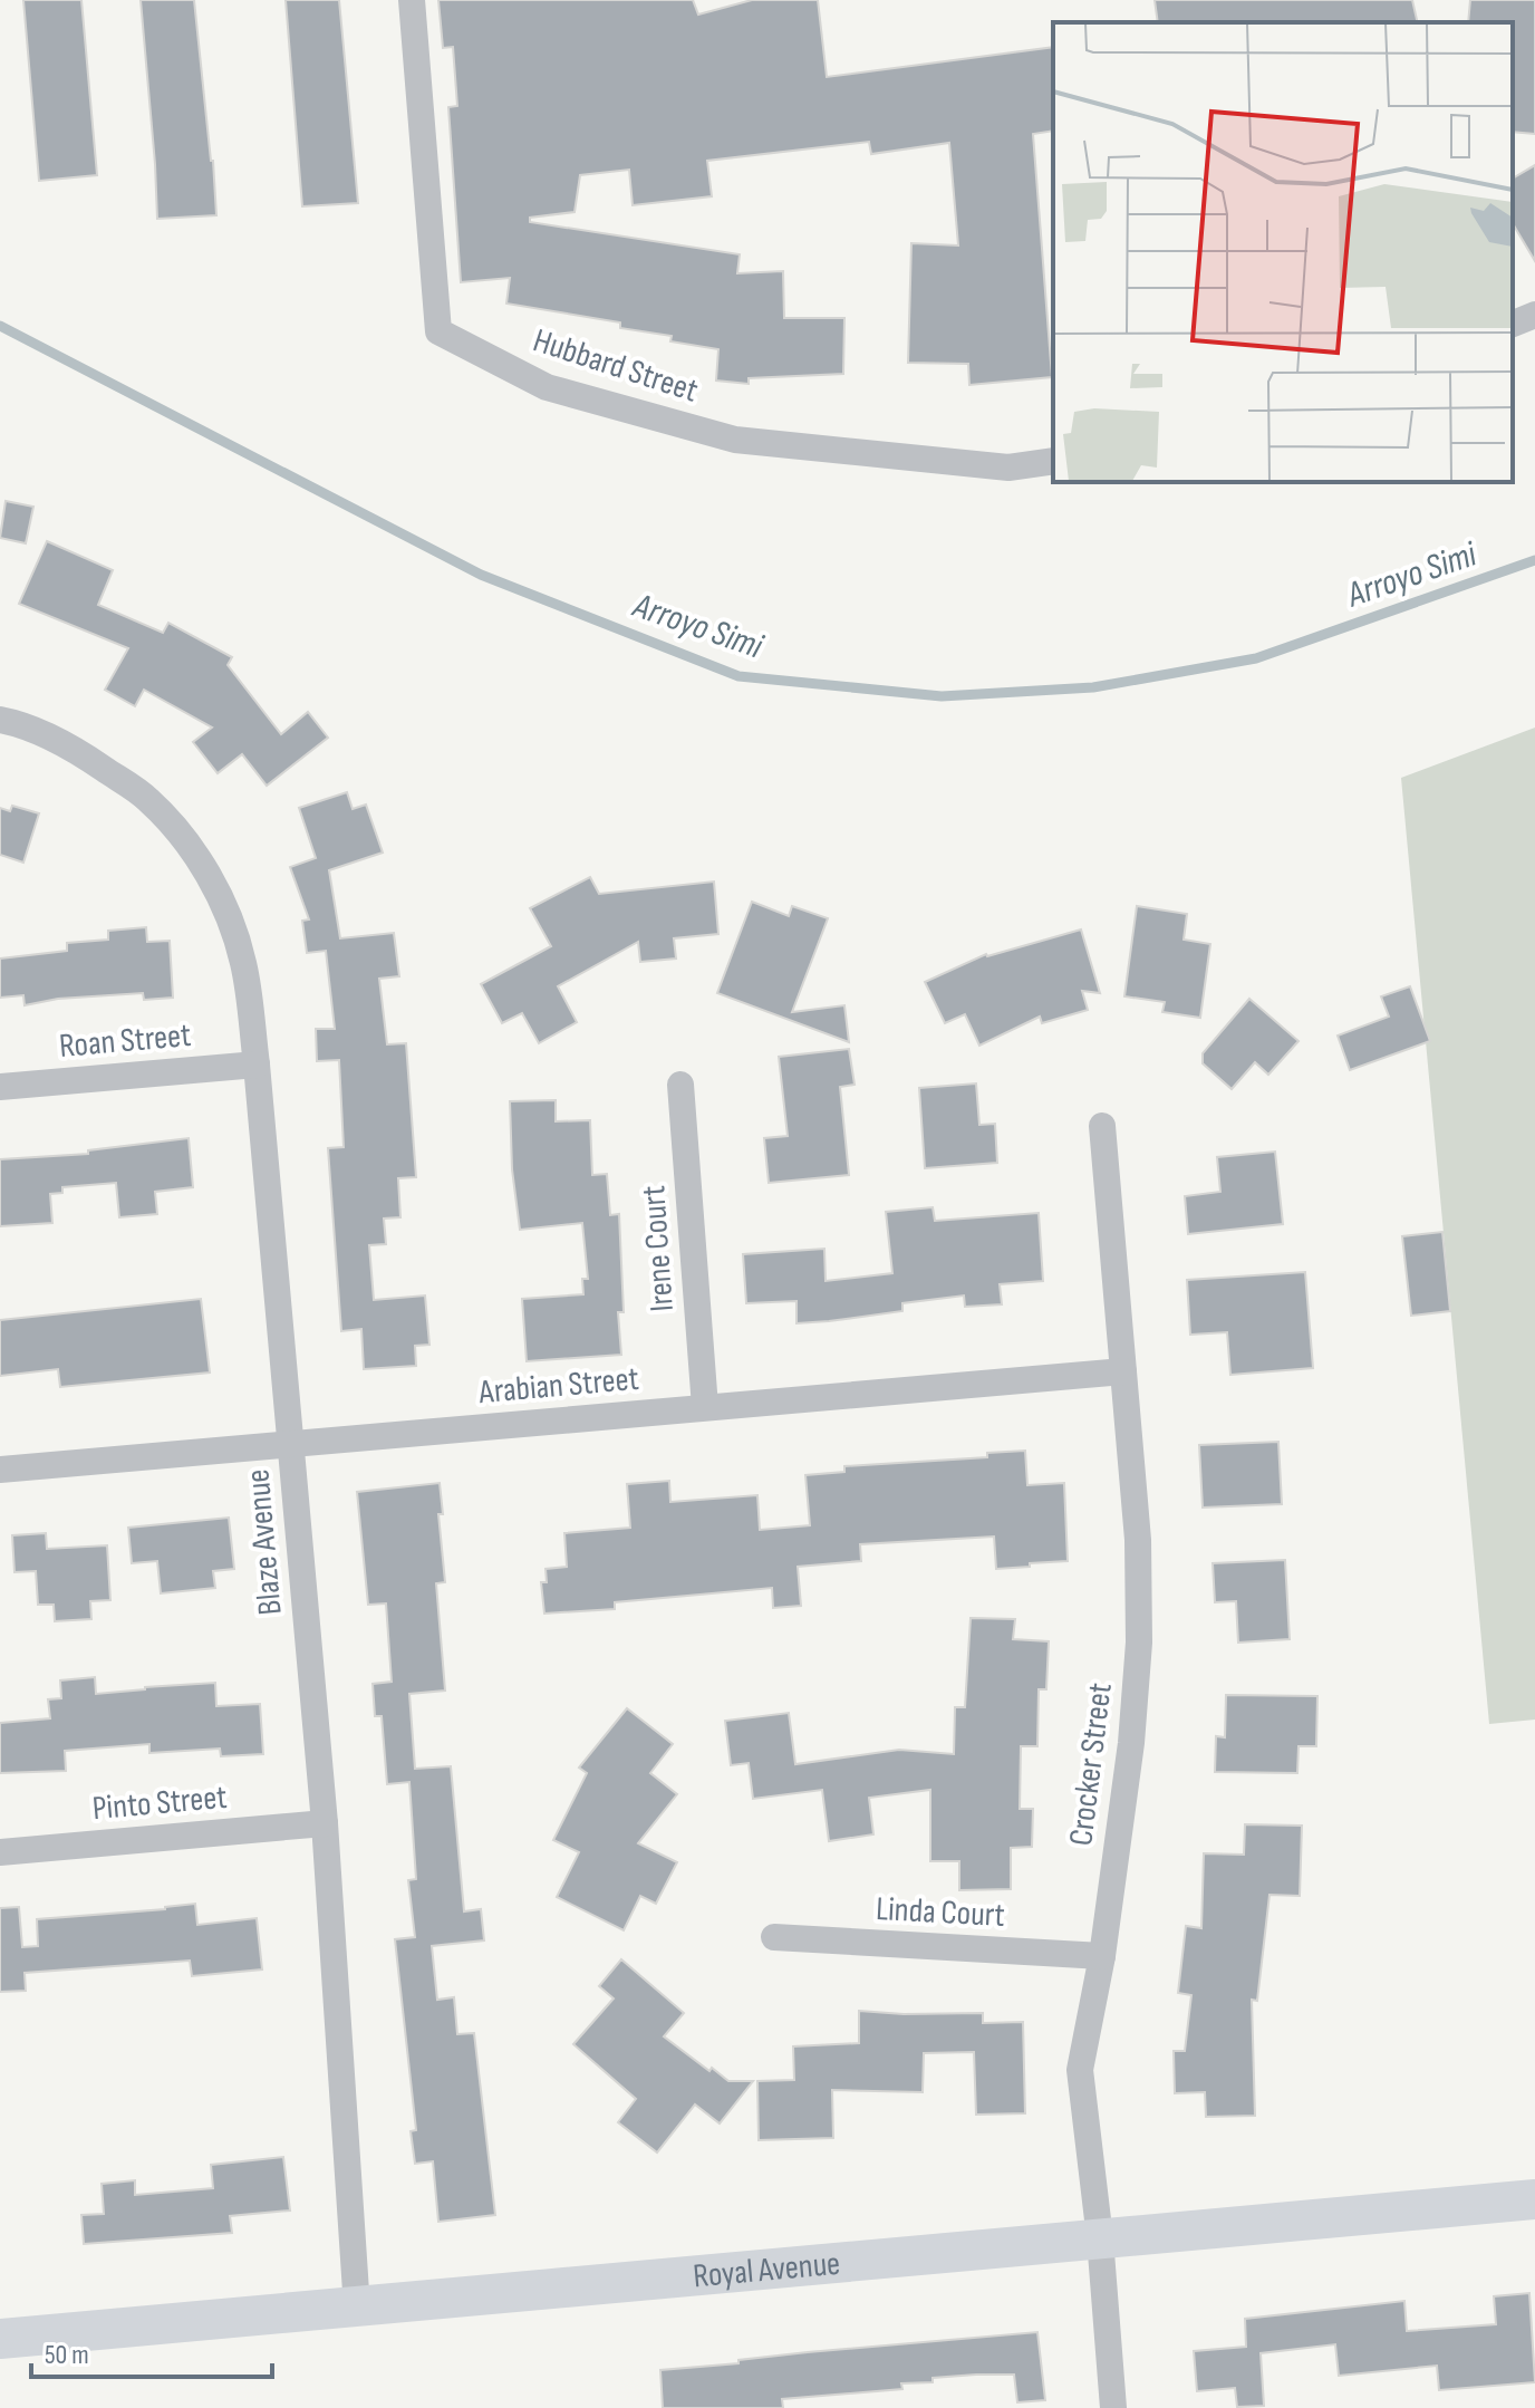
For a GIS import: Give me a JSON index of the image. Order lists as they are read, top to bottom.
{
  "streets": {
    "main road": ["Royal Avenue"],
    "street": [
      "Hubbard Street",
      "Roan Street",
      "Irene Court",
      "Arabian Street",
      "Blaze Avenue",
      "Crocker Street",
      "Pinto Street",
      "Linda Court"
    ]
  },
  "crossings": [
    ["Roan Street", "Blaze Avenue"],
    ["Irene Court", "Arabian Street"],
    ["Arabian Street", "Blaze Avenue"],
    ["Arabian Street", "Crocker Street"],
    ["Blaze Avenue", "Pinto Street"],
    ["Blaze Avenue", "Royal Avenue"],
    ["Crocker Street", "Linda Court"],
    ["Crocker Street", "Royal Avenue"]
  ],
  "water": ["Arroyo Simi"],
  "scale_bar": "50 m"
}
